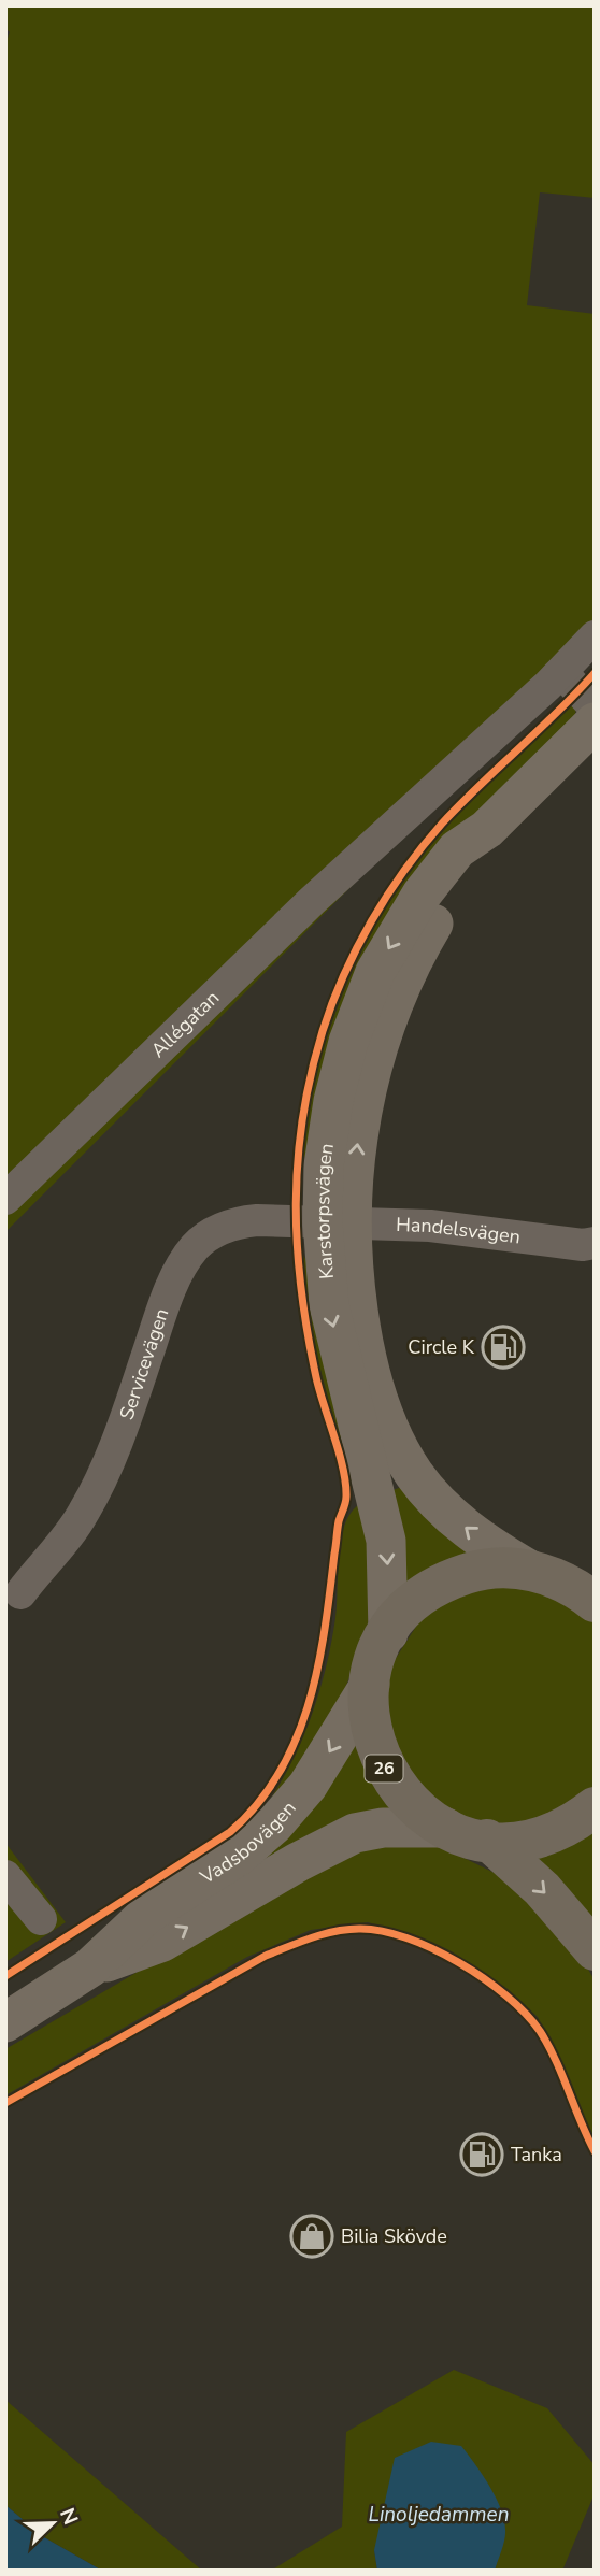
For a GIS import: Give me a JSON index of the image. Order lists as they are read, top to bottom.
{
  "streets": {
    "highway": ["26"],
    "main road": ["Karstorpsvägen", "Vadsbovägen"],
    "street": ["Allégatan", "Handelsvägen", "Servicevägen"]
  },
  "crossings": [
    ["Karstorpsvägen", "Handelsvägen"],
    ["Karstorpsvägen", "Servicevägen"],
    ["Karstorpsvägen", "26"],
    ["Handelsvägen", "Servicevägen"],
    ["26", "Vadsbovägen"]
  ],
  "water": ["Linoljedammen"],
  "places": {
    "fuel station": ["Circle K", "Tanka"],
    "shop": ["Bilia Skövde"]
  },
  "north": "top right"
}
